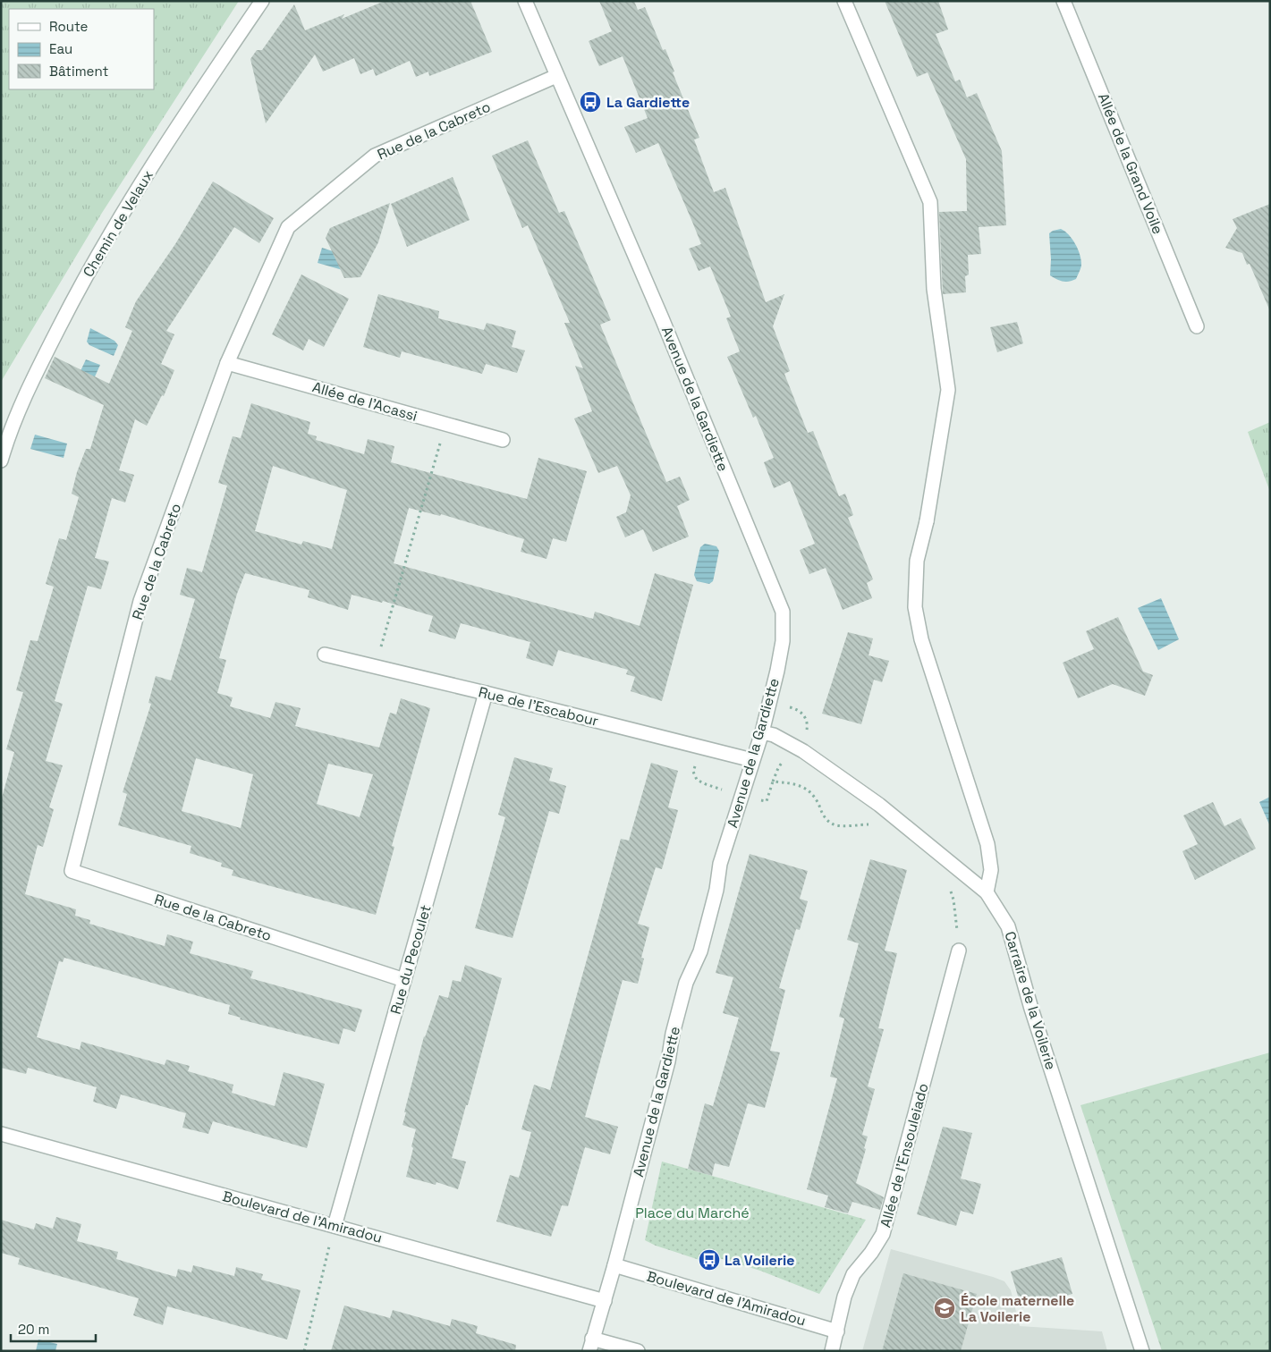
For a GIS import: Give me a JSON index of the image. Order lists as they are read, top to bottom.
{
  "streets": {
    "street": [
      "Rue de la Cabreto",
      "Allée de la Grand Voile",
      "Chemin de Velaux",
      "Avenue de la Gardiette",
      "Allée de l'Acassi",
      "Rue de l'Escabour",
      "Rue du Pecoulet",
      "Carraire de la Voilerie",
      "Allée de l'Ensouleiado",
      "Boulevard de l'Amiradou"
    ]
  },
  "crossings": [
    ["Rue de la Cabreto", "Avenue de la Gardiette"],
    ["Rue de la Cabreto", "Allée de l'Acassi"],
    ["Rue de la Cabreto", "Rue du Pecoulet"],
    ["Avenue de la Gardiette", "Rue de l'Escabour"],
    ["Avenue de la Gardiette", "Carraire de la Voilerie"],
    ["Avenue de la Gardiette", "Boulevard de l'Amiradou"],
    ["Rue de l'Escabour", "Rue du Pecoulet"],
    ["Rue du Pecoulet", "Boulevard de l'Amiradou"],
    ["Allée de l'Ensouleiado", "Boulevard de l'Amiradou"]
  ],
  "parks": ["Place du Marché"],
  "places": {
    "bus stop": ["La Gardiette", "La Voilerie"],
    "school or university": ["École maternelle La Voilerie"]
  },
  "legend": ["Route", "Eau", "Bâtiment"],
  "scale_bar": "20 m"
}
